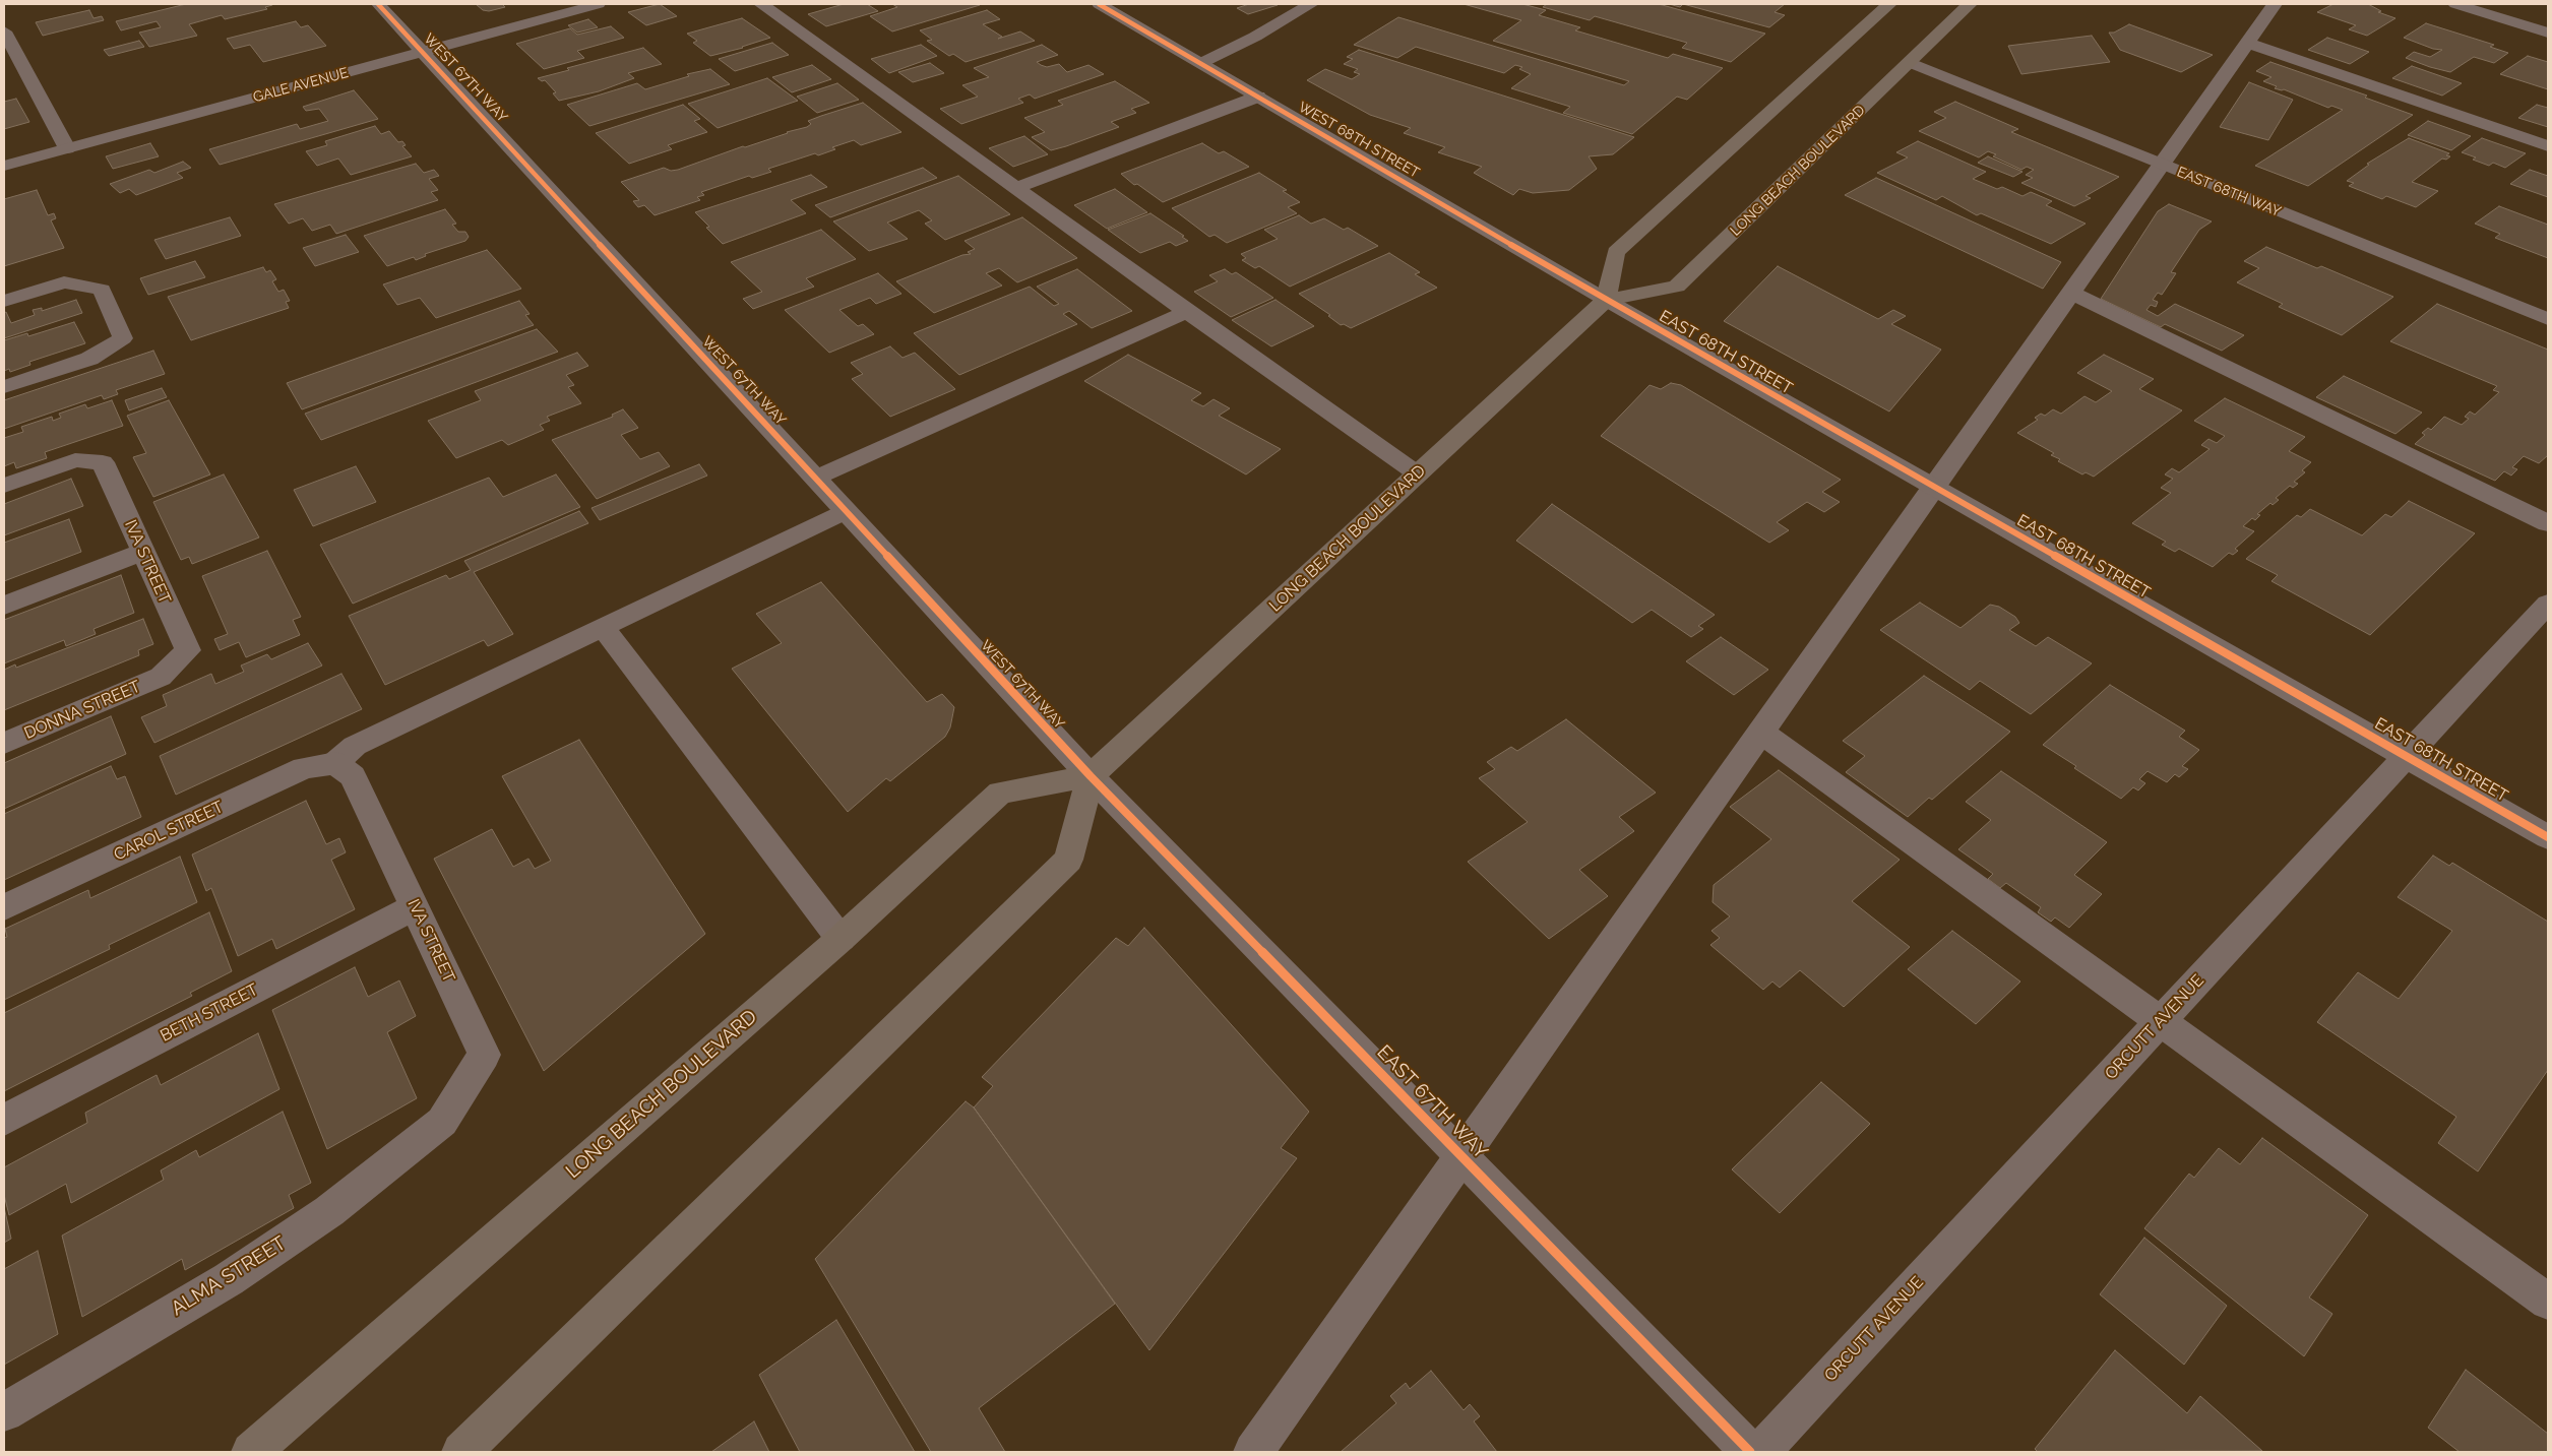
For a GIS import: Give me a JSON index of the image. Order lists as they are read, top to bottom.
{
  "streets": {
    "main road": ["LONG BEACH BOULEVARD"],
    "street": [
      "WEST 67TH WAY",
      "GALE AVENUE",
      "WEST 68TH STREET",
      "EAST 68TH WAY",
      "EAST 68TH STREET",
      "IVA STREET",
      "DONNA STREET",
      "CAROL STREET",
      "BETH STREET",
      "ORCUTT AVENUE",
      "EAST 67TH WAY",
      "ALMA STREET"
    ]
  },
  "crossings": [
    ["WEST 67TH WAY", "GALE AVENUE"],
    ["WEST 67TH WAY", "LONG BEACH BOULEVARD"],
    ["WEST 67TH WAY", "EAST 67TH WAY"],
    ["WEST 68TH STREET", "LONG BEACH BOULEVARD"],
    ["WEST 68TH STREET", "EAST 68TH STREET"],
    ["LONG BEACH BOULEVARD", "EAST 68TH WAY"],
    ["LONG BEACH BOULEVARD", "EAST 68TH STREET"],
    ["LONG BEACH BOULEVARD", "EAST 67TH WAY"],
    ["EAST 68TH STREET", "ORCUTT AVENUE"],
    ["IVA STREET", "DONNA STREET"],
    ["IVA STREET", "CAROL STREET"],
    ["IVA STREET", "BETH STREET"],
    ["IVA STREET", "ALMA STREET"]
  ]
}
